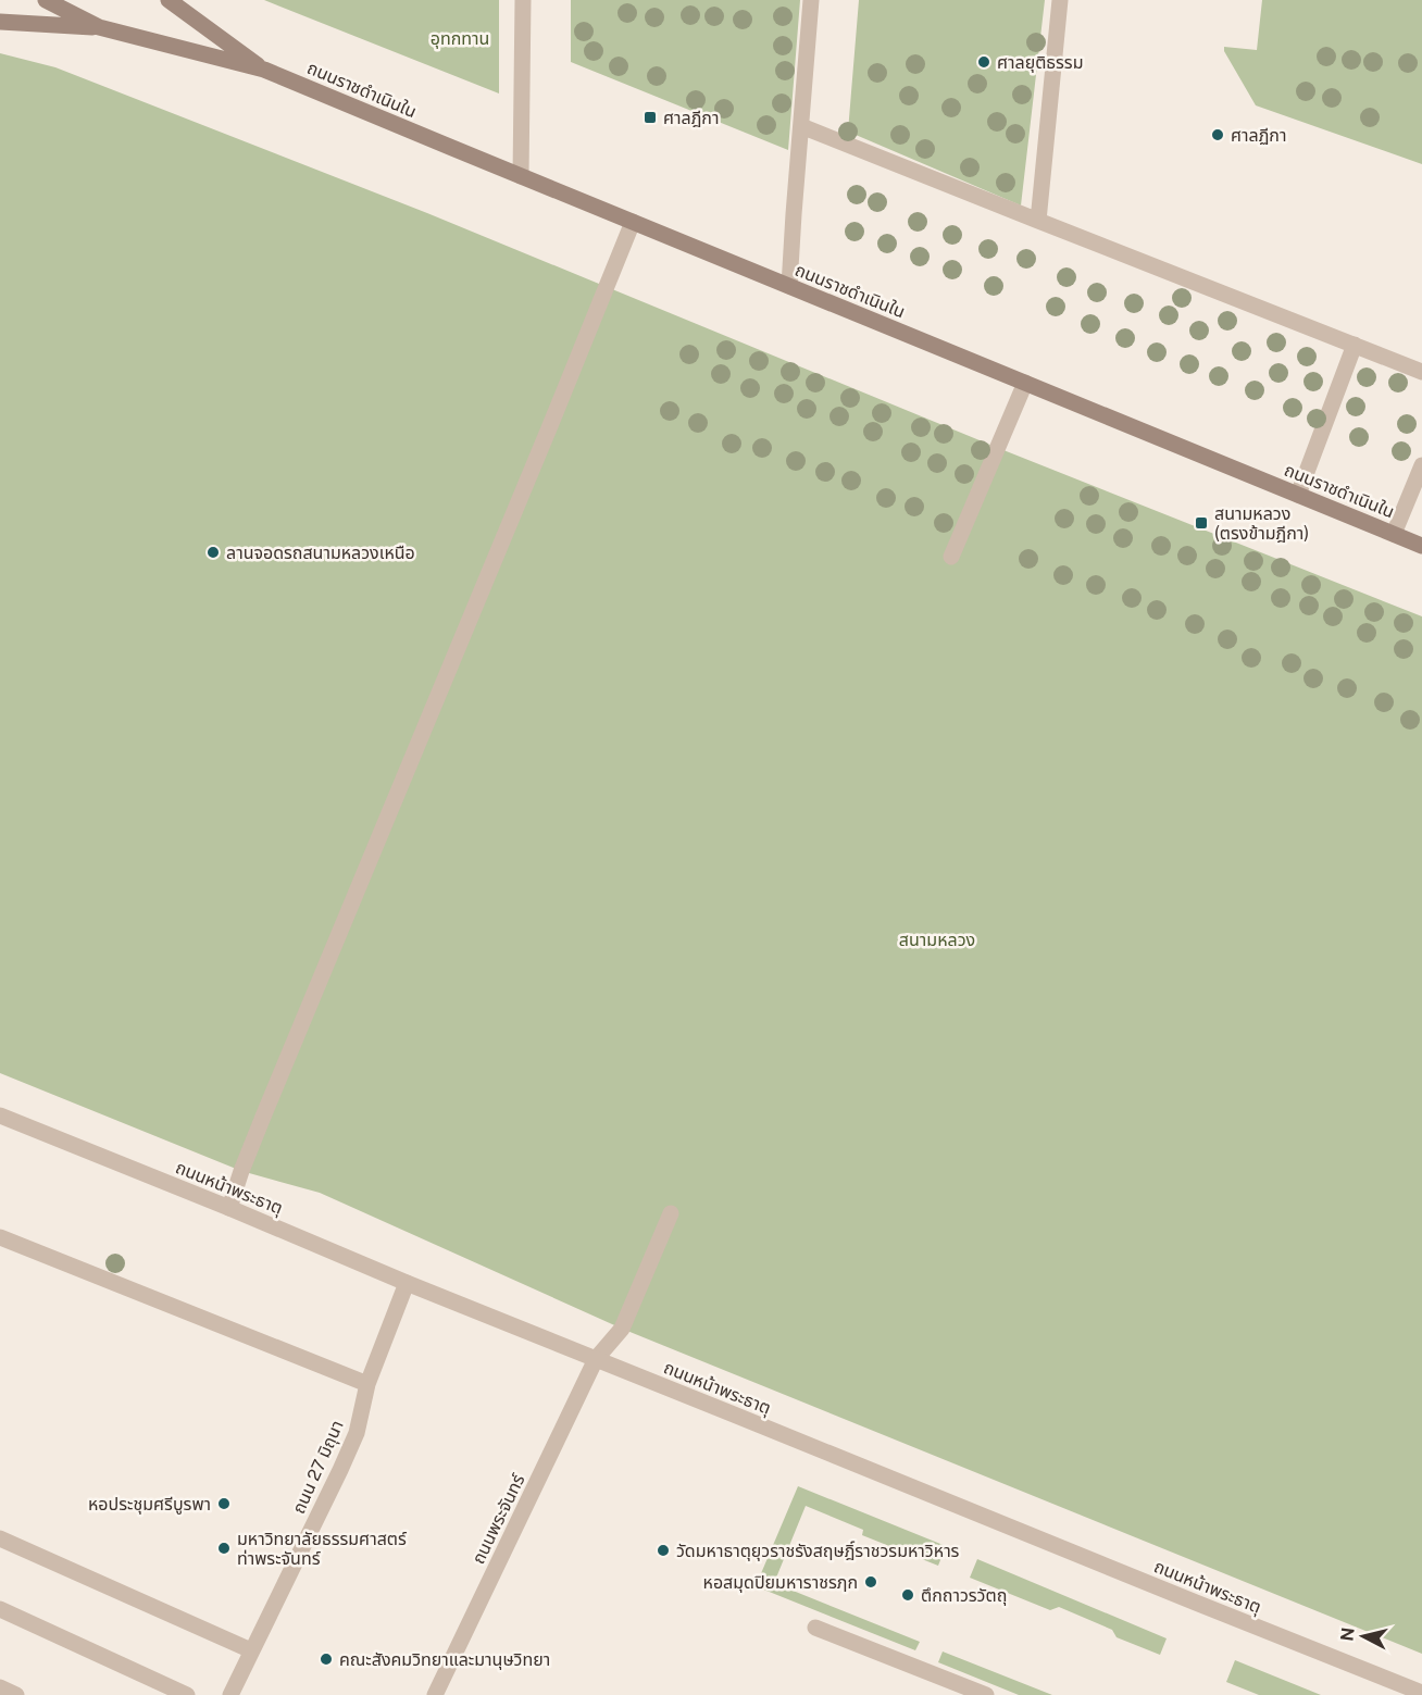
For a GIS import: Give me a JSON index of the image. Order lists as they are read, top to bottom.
{
  "streets": {
    "main road": ["ถนนราชดำเนินใน"],
    "street": ["ถนนหน้าพระธาตุ", "ถนน 27 มิถุนา", "ถนนพระจันทร์"]
  },
  "crossings": [
    ["ถนนหน้าพระธาตุ", "ถนน 27 มิถุนา"],
    ["ถนนหน้าพระธาตุ", "ถนนพระจันทร์"]
  ],
  "parks": ["อุทกทาน", "สนามหลวง"],
  "places": {
    "other": [
      "ศาลยุติธรรม",
      "ศาลฏีกา",
      "ลานจอดรถสนามหลวงเหนือ",
      "หอประชุมศรีบูรพา",
      "มหาวิทยาลัยธรรมศาสตร์ ท่าพระจันทร์",
      "วัดมหาธาตุยุวราชรังสฤษฎิ์ราชวรมหาวิหาร",
      "หอสมุดปิยมหาราชรฦก",
      "ตึกถาวรวัตถุ",
      "คณะสังคมวิทยาและมานุษวิทยา"
    ],
    "transit": ["ศาลฎีกา", "สนามหลวง (ตรงข้ามฎีกา)"]
  },
  "north": "left"
}
